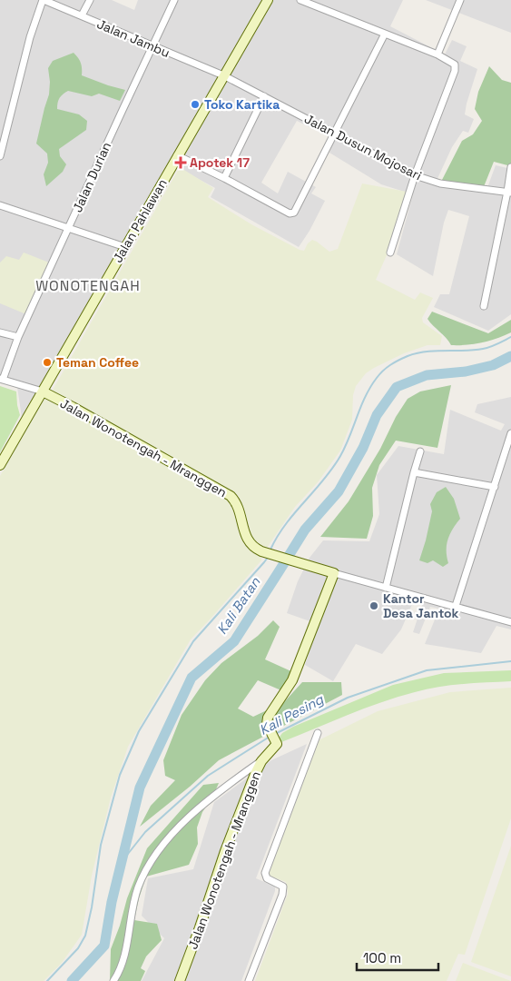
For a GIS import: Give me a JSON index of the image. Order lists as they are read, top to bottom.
{
  "streets": {
    "street": [
      "Jalan Jambu",
      "Jalan Dusun Mojosari",
      "Jalan Durian",
      "Jalan Pahlawan",
      "Jalan Wonotengah - Mranggen"
    ]
  },
  "crossings": [
    ["Jalan Jambu", "Jalan Dusun Mojosari"],
    ["Jalan Jambu", "Jalan Durian"],
    ["Jalan Jambu", "Jalan Pahlawan"],
    ["Jalan Dusun Mojosari", "Jalan Pahlawan"],
    ["Jalan Pahlawan", "Jalan Wonotengah - Mranggen"]
  ],
  "districts": ["WONOTENGAH"],
  "water": ["Kali Batan", "Kali Pesing"],
  "places": {
    "other": ["Toko Kartika", "Teman Coffee", "Kantor Desa Jantok"],
    "health": ["Apotek 17"]
  },
  "scale_bar": "100 m"
}
